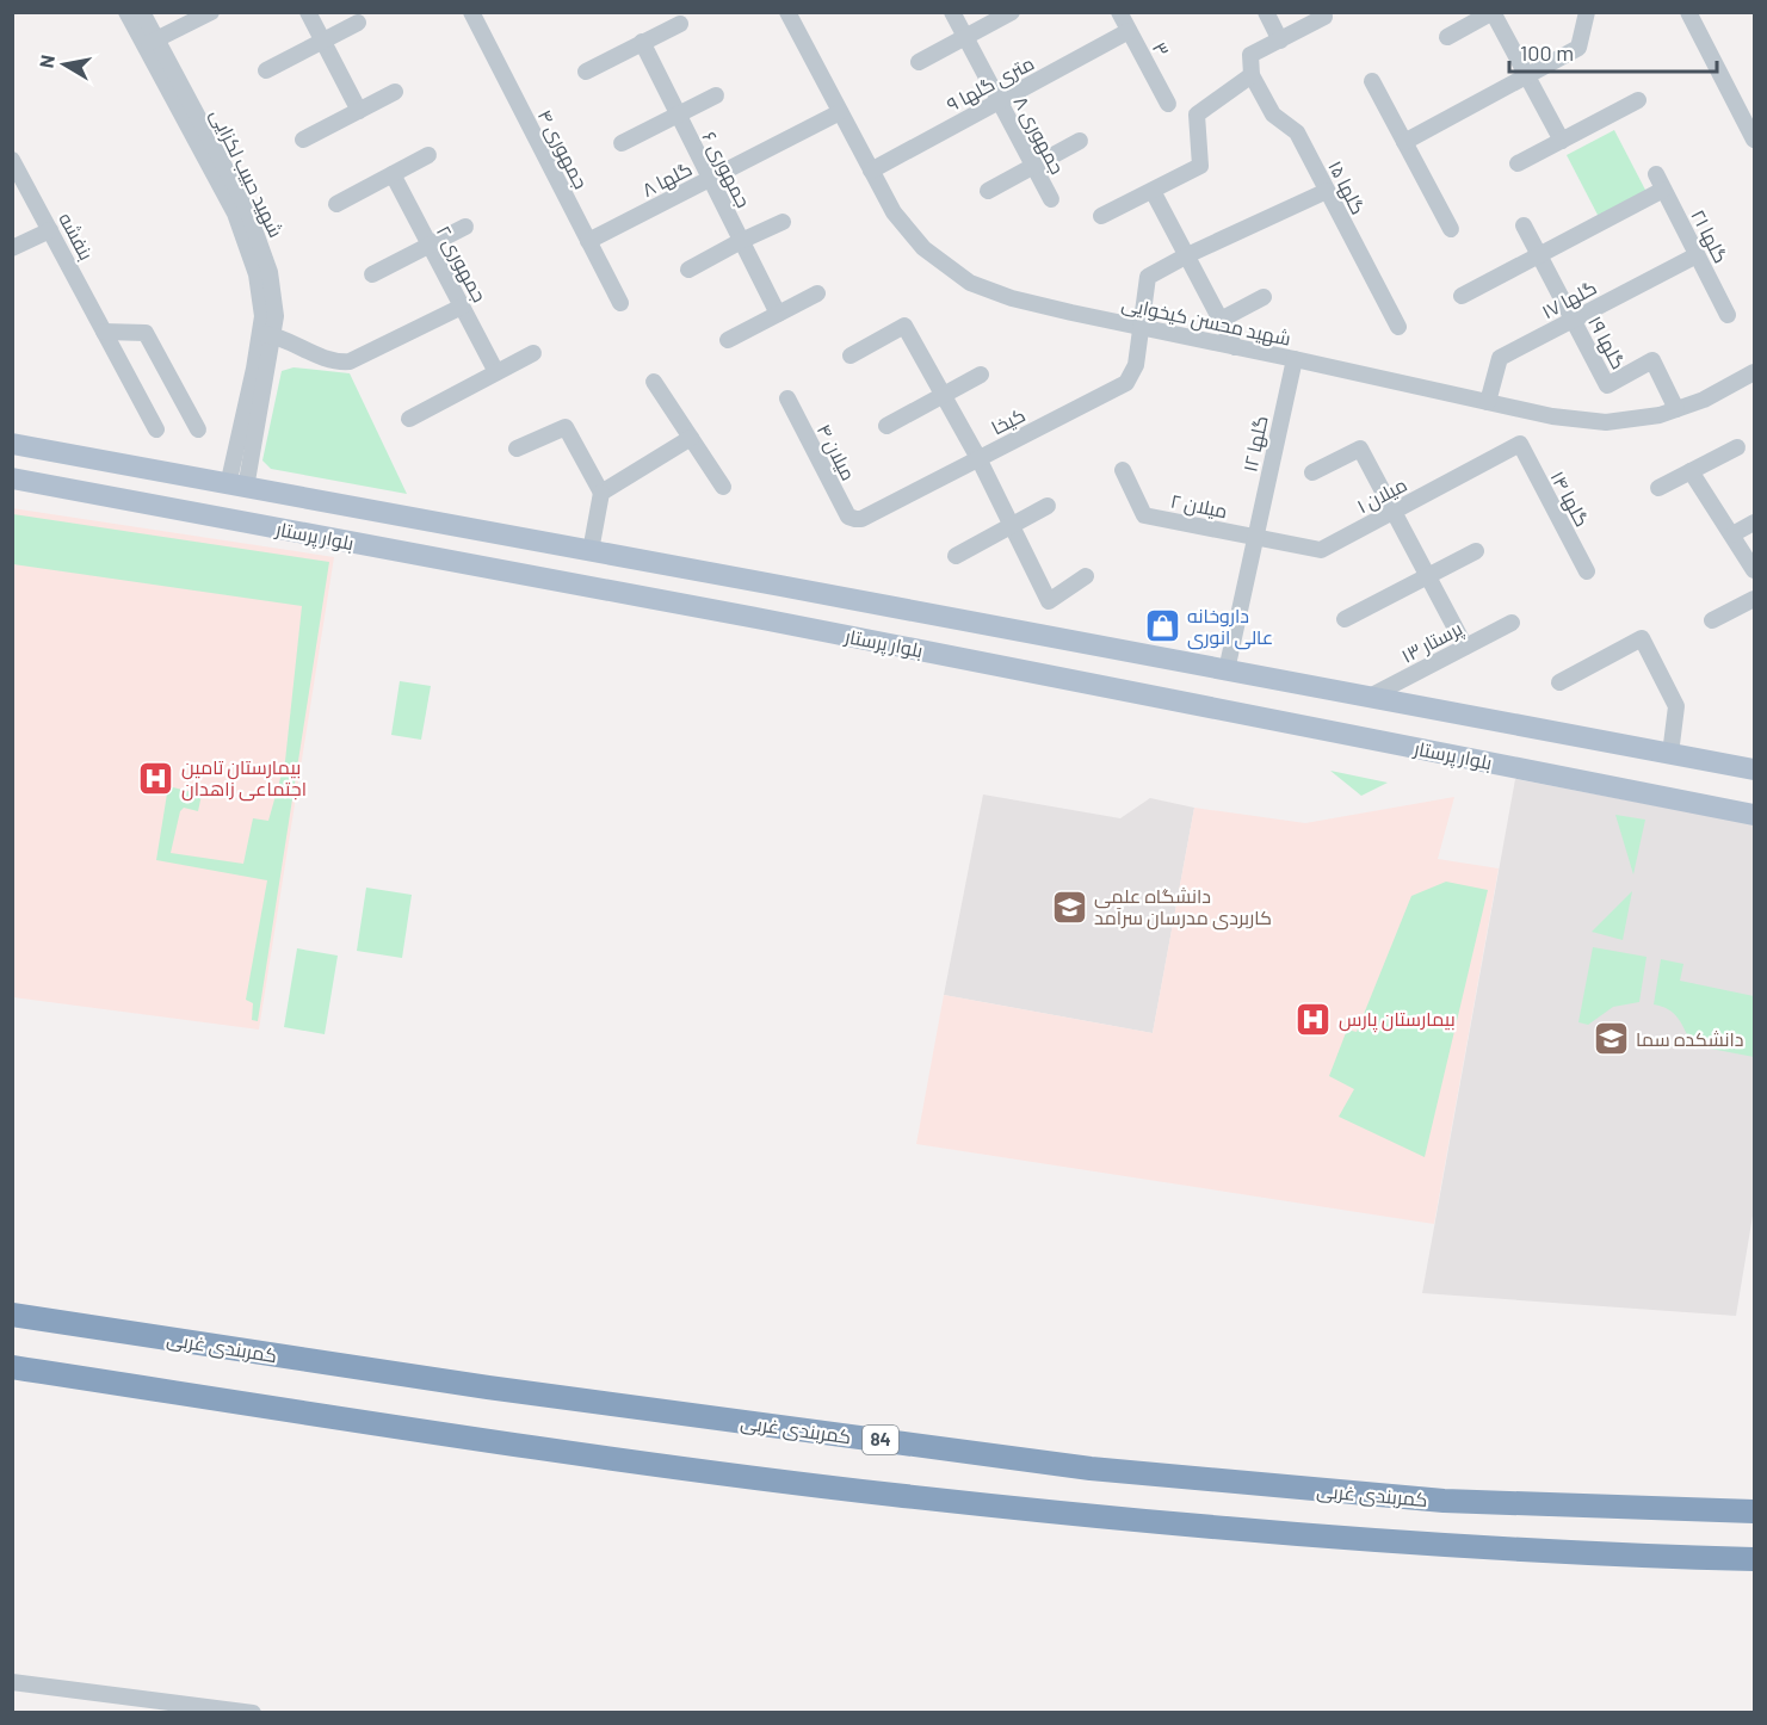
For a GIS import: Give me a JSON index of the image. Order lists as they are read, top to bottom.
{
  "streets": {
    "highway": ["کمربندی غربی", "84"],
    "main road": ["بلوار پرستار"],
    "street": [
      "۳",
      "۹ متری گلها",
      "جمهوری ۸",
      "جمهوری ۴",
      "جمهوری ۶",
      "شهید حبیب لکزایی",
      "گلها ۸",
      "گلها ۱۵",
      "بنفشه",
      "گلها ۲۱",
      "جمهوری ۲",
      "گلها ۱۷",
      "شهید محسن کیخوایی",
      "گلها ۱۹",
      "کیخا",
      "گلها ۱۲",
      "میلان ۴",
      "میلان ۱",
      "گلها ۱۴",
      "میلان ۲",
      "پرستار ۱۳"
    ]
  },
  "crossings": [
    ["۳", "۹ متری گلها"],
    ["۹ متری گلها", "جمهوری ۸"],
    ["۹ متری گلها", "شهید محسن کیخوایی"],
    ["جمهوری ۴", "گلها ۸"],
    ["جمهوری ۶", "گلها ۸"],
    ["شهید حبیب لکزایی", "بلوار پرستار"],
    ["گلها ۸", "شهید محسن کیخوایی"],
    ["گلها ۲۱", "گلها ۱۷"],
    ["گلها ۱۷", "شهید محسن کیخوایی"],
    ["گلها ۱۷", "گلها ۱۹"],
    ["شهید محسن کیخوایی", "گلها ۱۹"],
    ["شهید محسن کیخوایی", "کیخا"],
    ["شهید محسن کیخوایی", "گلها ۱۲"],
    ["کیخا", "میلان ۴"],
    ["گلها ۱۲", "میلان ۱"],
    ["گلها ۱۲", "میلان ۲"],
    ["گلها ۱۲", "بلوار پرستار"],
    ["میلان ۱", "گلها ۱۴"],
    ["میلان ۱", "میلان ۲"],
    ["بلوار پرستار", "پرستار ۱۳"]
  ],
  "places": {
    "shop": ["داروخانه عالی انوری"],
    "hospital": ["بیمارستان تامین اجتماعی زاهدان", "بیمارستان پارس"],
    "school or university": ["دانشگاه علمی کاربردی مدرسان سرآمد", "دانشکده سما"]
  },
  "scale_bar": "100 m",
  "north": "left"
}
